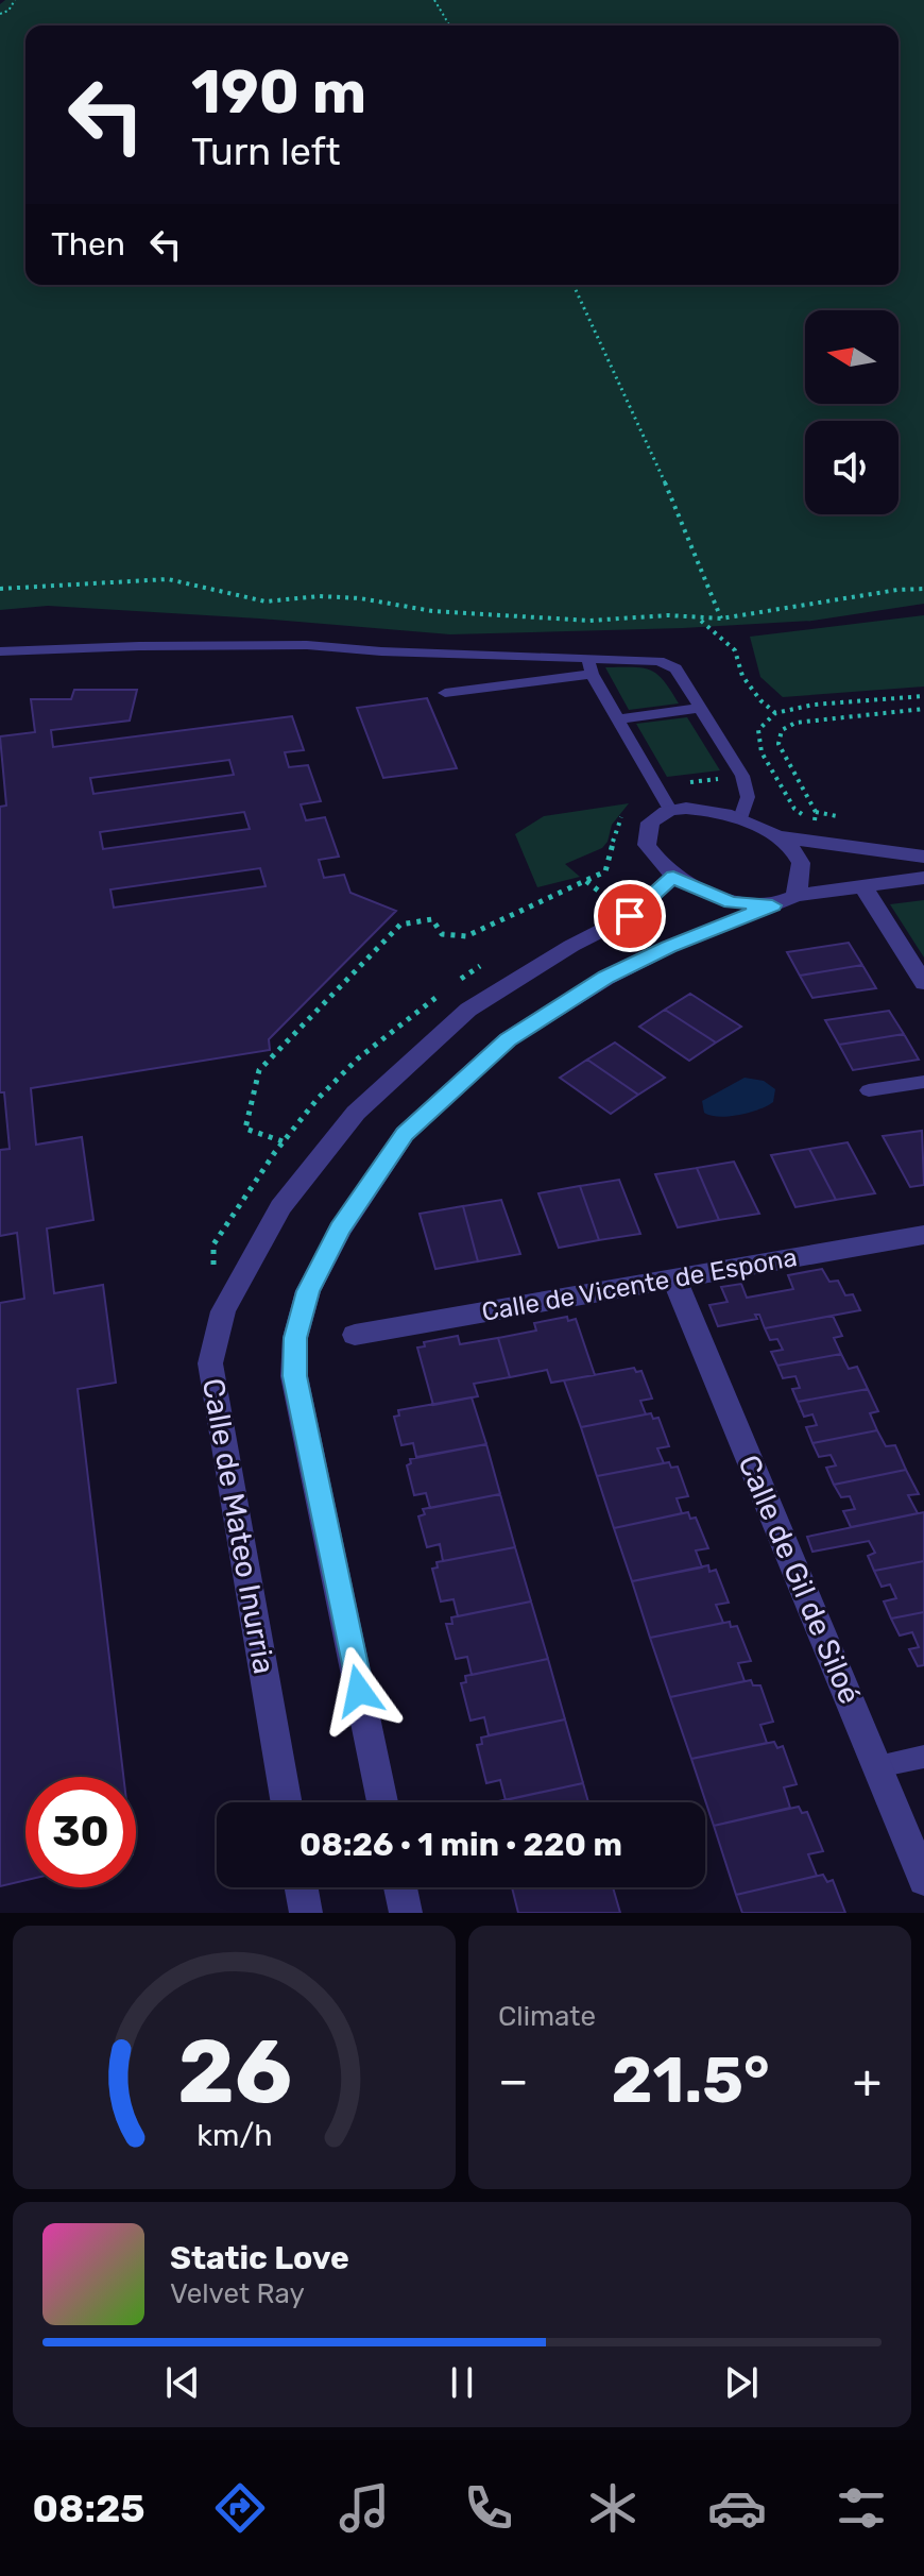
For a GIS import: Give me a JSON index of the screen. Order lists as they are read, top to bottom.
{
  "streets": {
    "street": ["Calle de Vicente de Espona", "Calle de Mateo Inurria", "Calle de Gil de Siloé"]
  },
  "crossings": [
    ["Calle de Vicente de Espona", "Calle de Gil de Siloé"]
  ],
  "north": "left",
  "page": {
    "turn": ["190 m", "Turn left"],
    "then": "Then",
    "limit": "30",
    "trip": "08:26 · 1 min · 220 m",
    "tile": "Climate",
    "heat": ["−", "21.5°", "+"],
    "song": ["Static Love", "Velvet Ray"],
    "tabs": "08:25",
    "gauge": ["26", "km/h"]
  }
}
